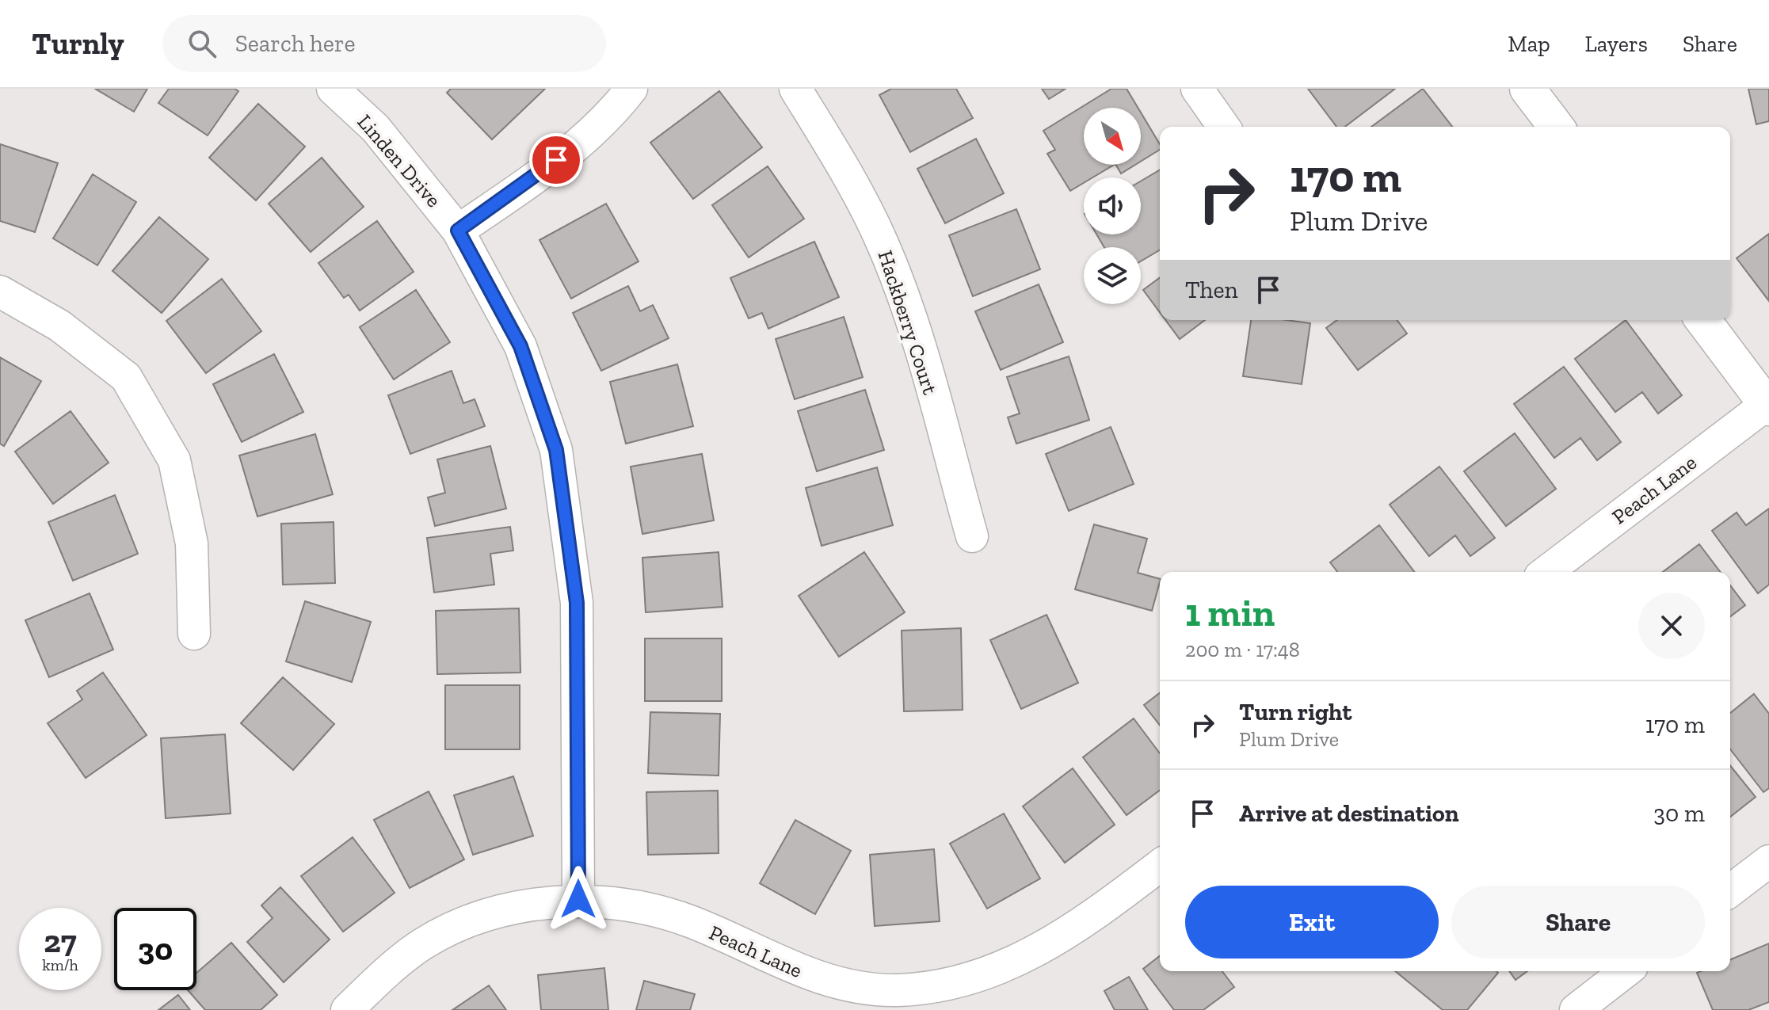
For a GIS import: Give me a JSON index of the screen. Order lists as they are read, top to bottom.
{
  "streets": {
    "street": ["Linden Drive", "Hackberry Court", "Peach Lane"]
  },
  "crossings": [
    ["Linden Drive", "Peach Lane"]
  ],
  "north": "bottom right",
  "page": {
    "header": "Turnly",
    "search": "Search here",
    "nav": ["Map", "Layers", "Share"],
    "turn": ["170 m", "Plum Drive"],
    "then": "Then",
    "heading": ["1 min", "200 m · 17:48"],
    "list": [
      {
        "name": "Turn right",
        "note": "Plum Drive",
        "value": "170 m"
      },
      {
        "name": "Arrive at destination",
        "value": "30 m"
      }
    ],
    "buttons": ["Exit", "Share"],
    "speed": "27 km/h",
    "limit": "30"
  }
}
